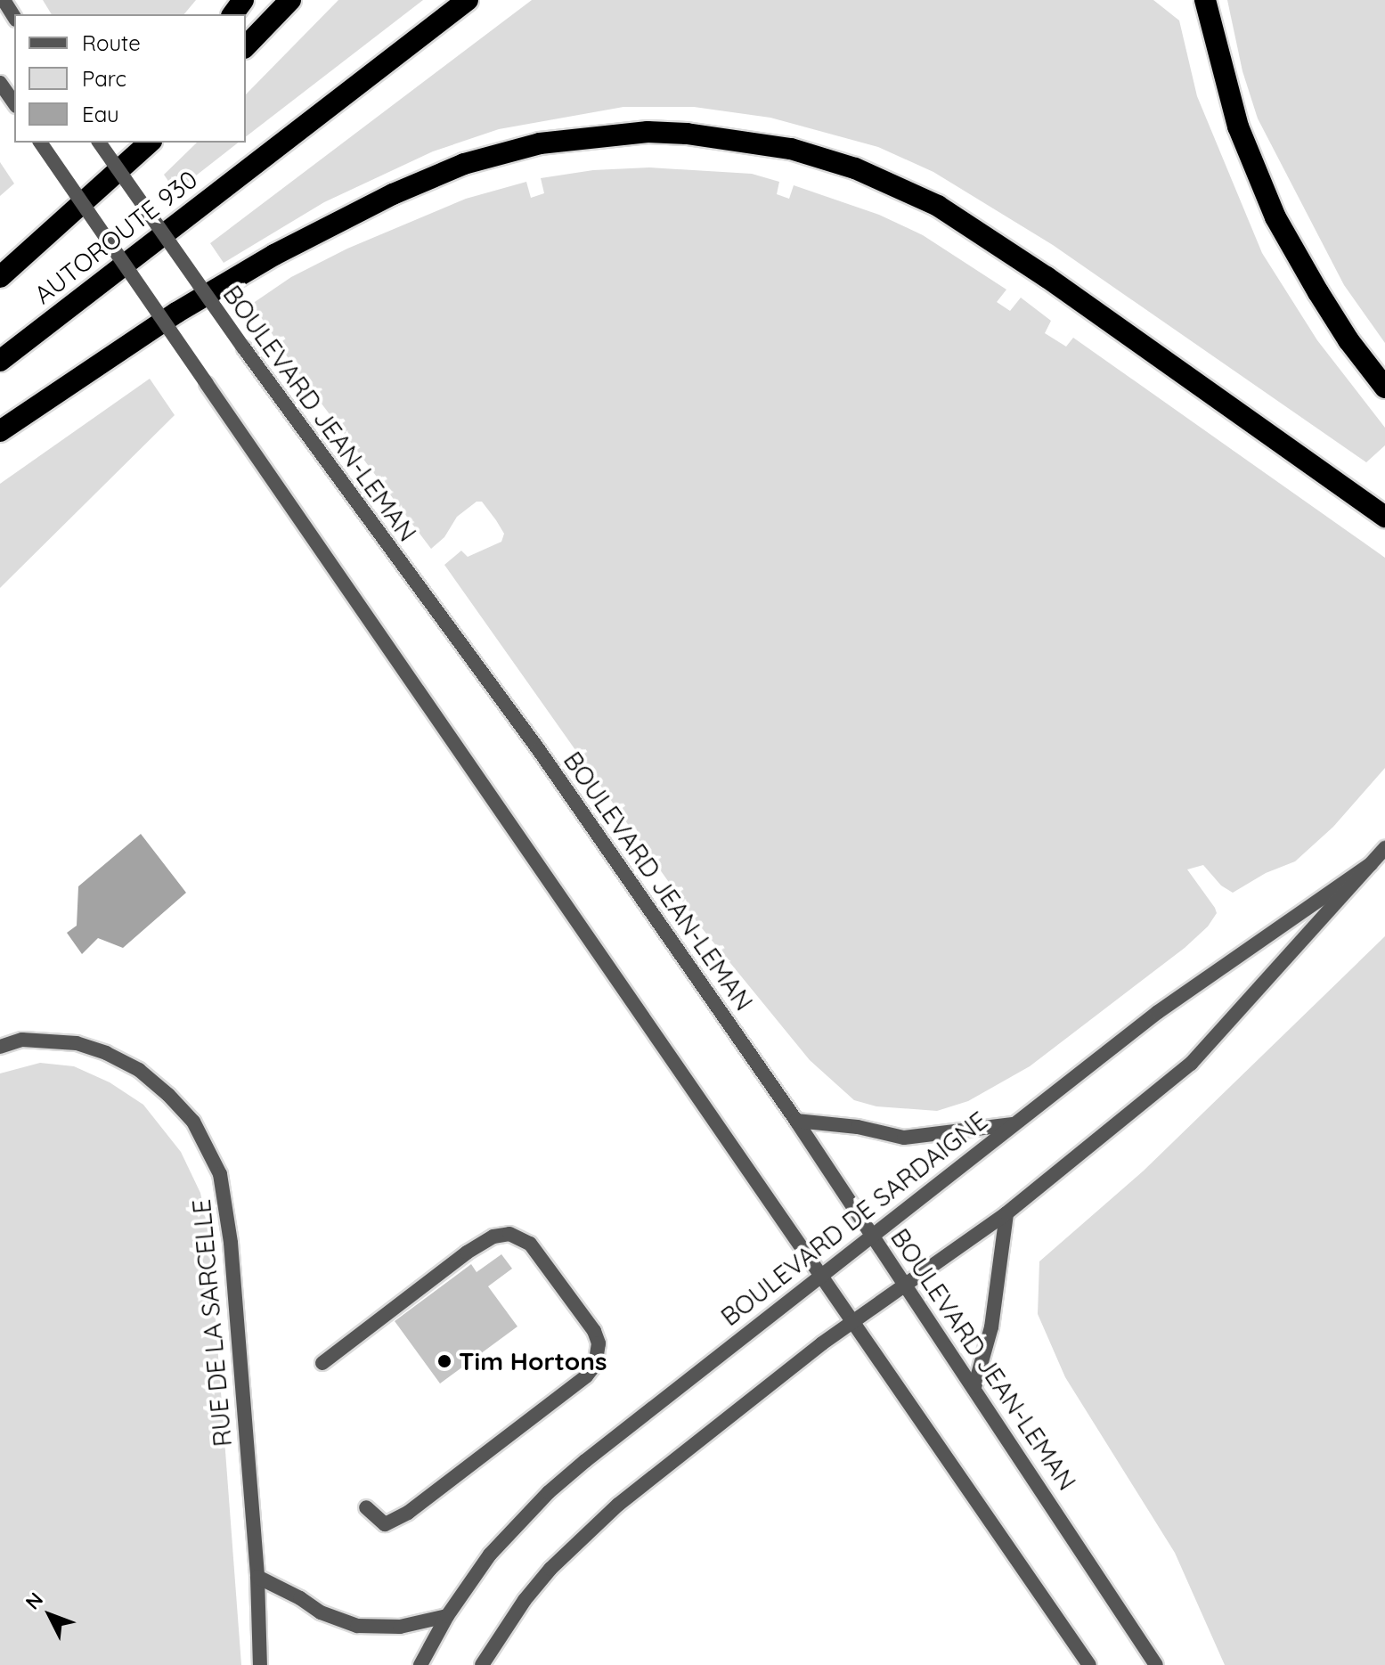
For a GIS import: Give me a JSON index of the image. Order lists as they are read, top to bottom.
{
  "streets": {
    "highway": ["AUTOROUTE 930"],
    "street": ["BOULEVARD JEAN-LEMAN", "BOULEVARD DE SARDAIGNE", "RUE DE LA SARCELLE"]
  },
  "crossings": [
    ["BOULEVARD JEAN-LEMAN", "BOULEVARD DE SARDAIGNE"]
  ],
  "places": ["Tim Hortons"],
  "legend": ["Route", "Parc", "Eau"],
  "north": "top left"
}
